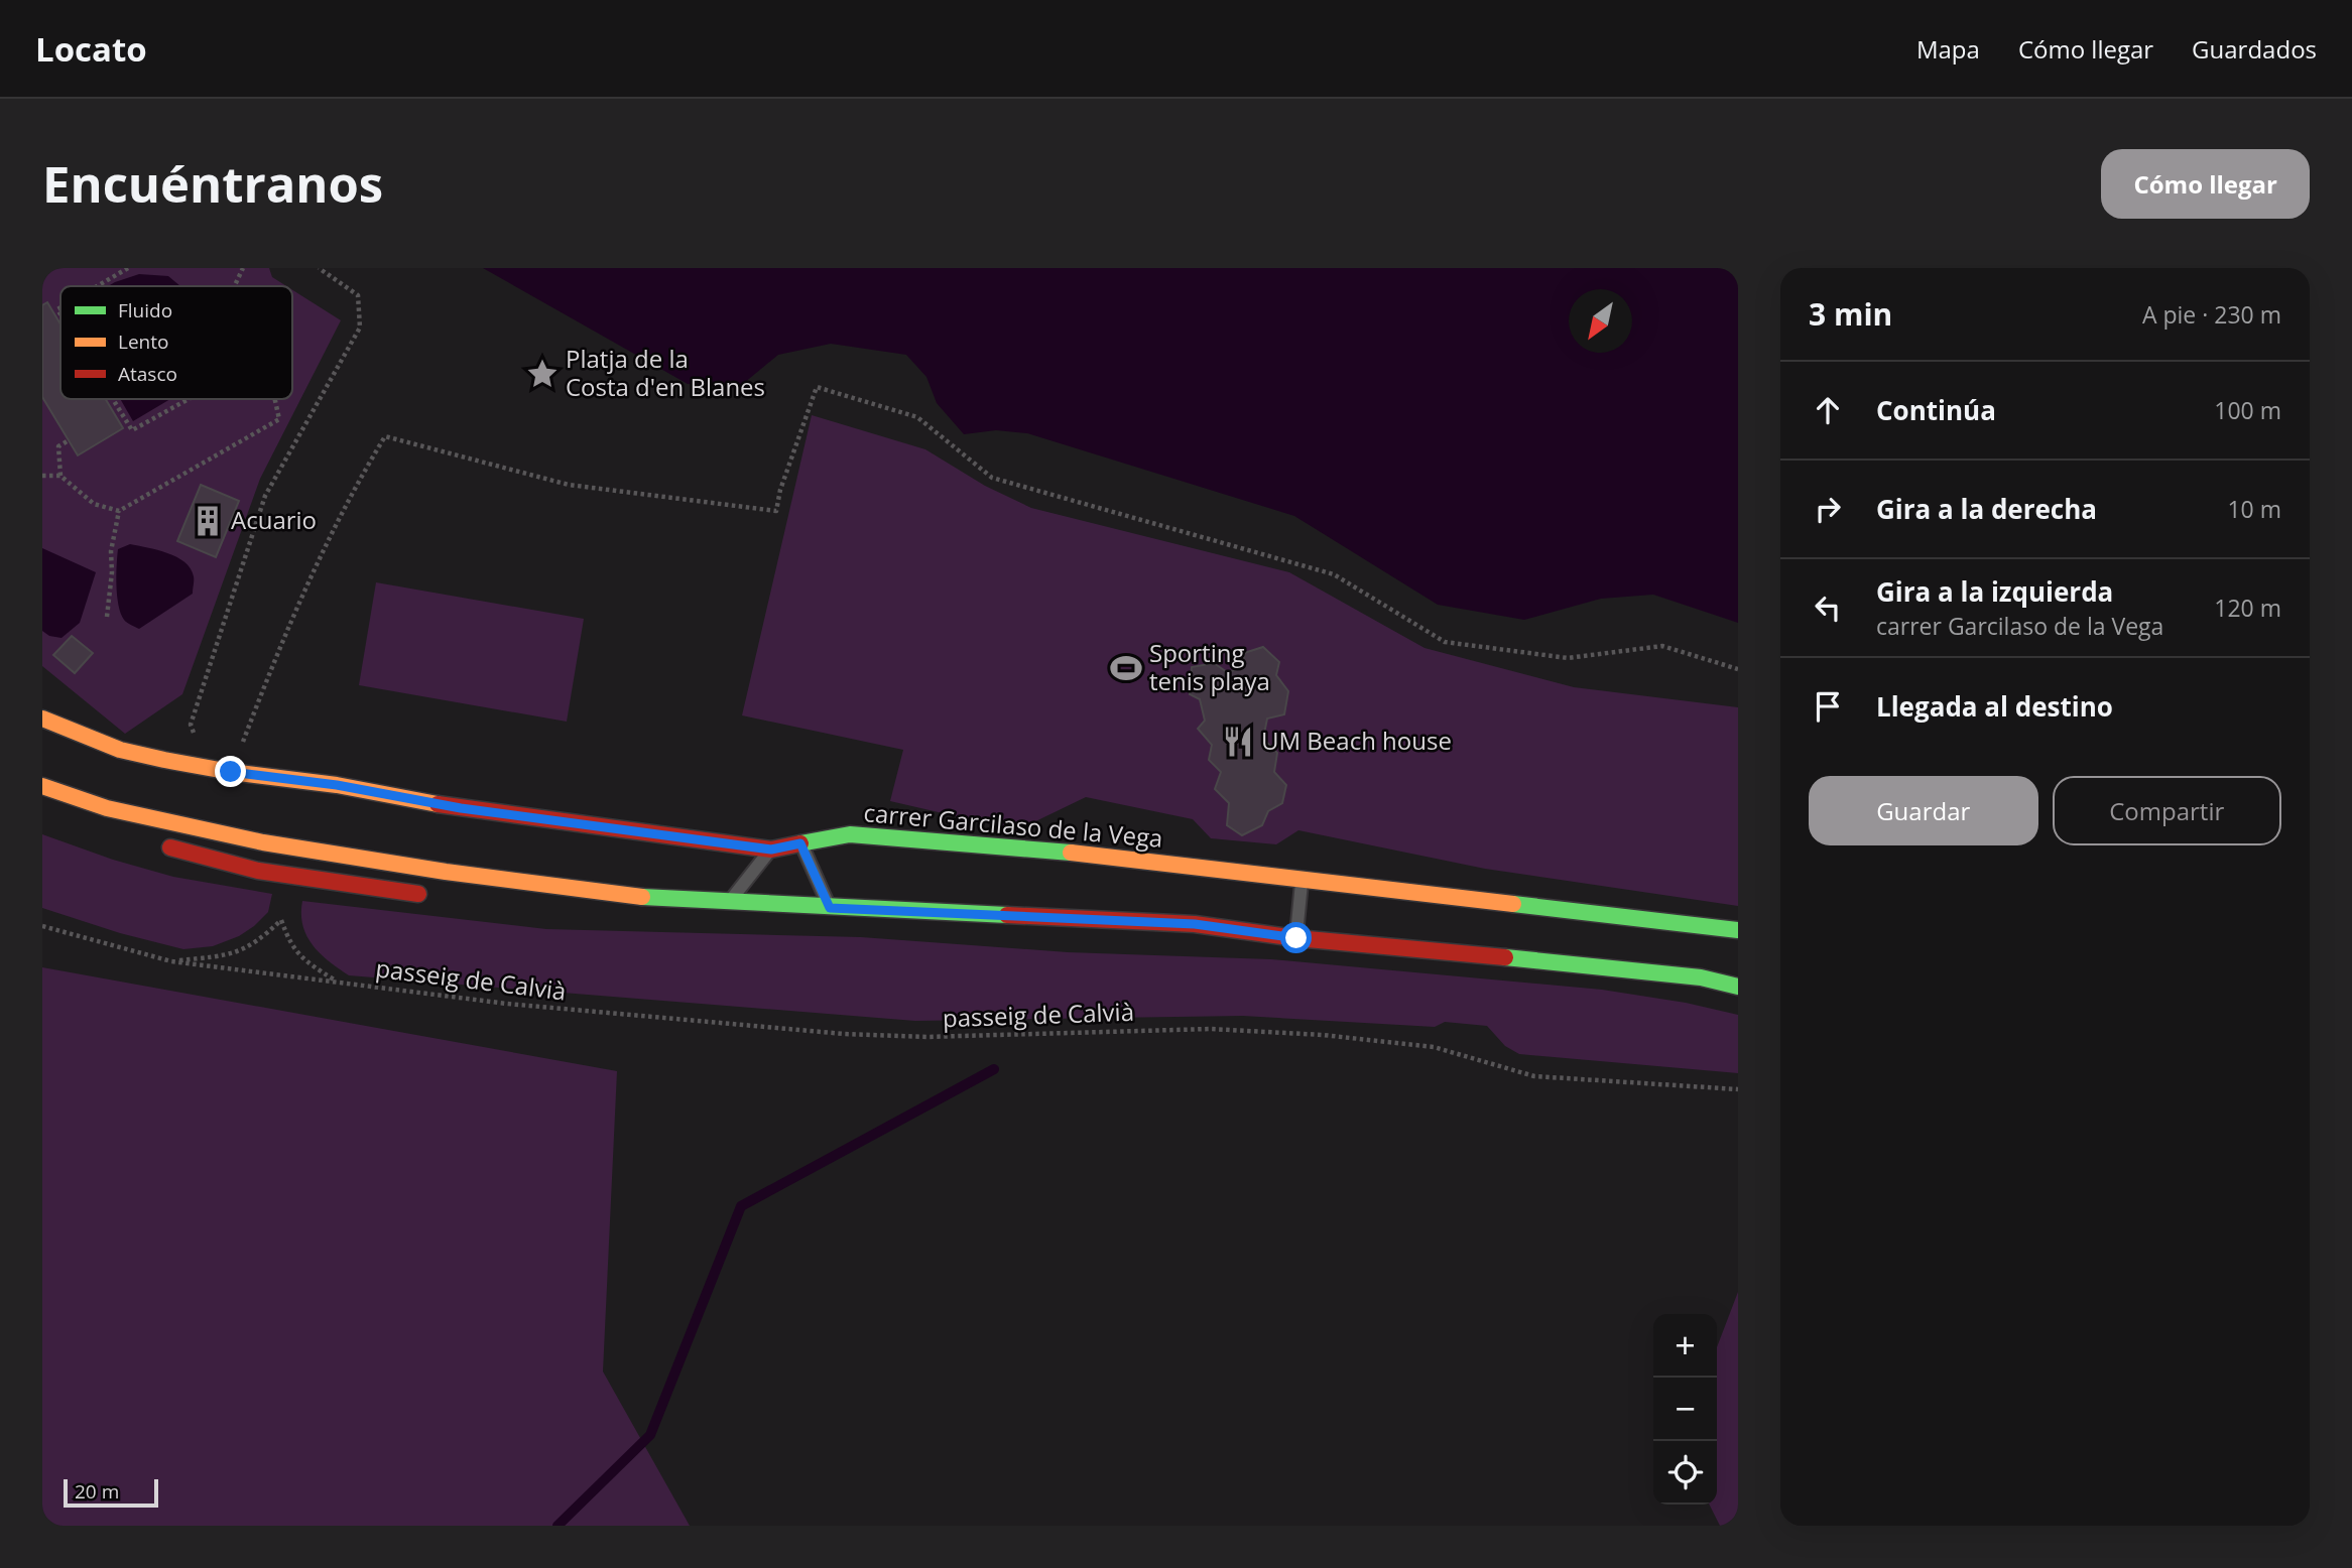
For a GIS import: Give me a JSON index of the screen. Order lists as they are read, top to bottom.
{
  "streets": {
    "main road": ["carrer Garcilaso de la Vega"],
    "path": ["passeig de Calvià"]
  },
  "places": {
    "place": ["Platja de la Costa d'en Blanes"],
    "building": ["Acuario"],
    "sports": ["Sporting tenis playa"],
    "restaurant": ["UM Beach house"]
  },
  "legend": ["Fluido", "Lento", "Atasco"],
  "scale_bar": "20 m",
  "north": "bottom left",
  "page": {
    "header": "Locato",
    "nav": ["Mapa", "Cómo llegar", "Guardados"],
    "buttons": [
      "Cómo llegar",
      ["Guardar", "Compartir"]
    ],
    "title": "Encuéntranos",
    "heading": ["3 min", "A pie · 230 m"],
    "list": [
      ["Continúa", "100 m"],
      ["Gira a la derecha", "10 m"],
      ["Gira a la izquierda", "carrer Garcilaso de la Vega", "120 m"],
      "Llegada al destino"
    ],
    "map_buttons": ["+", "−"],
    "scale": "20 m"
  }
}
